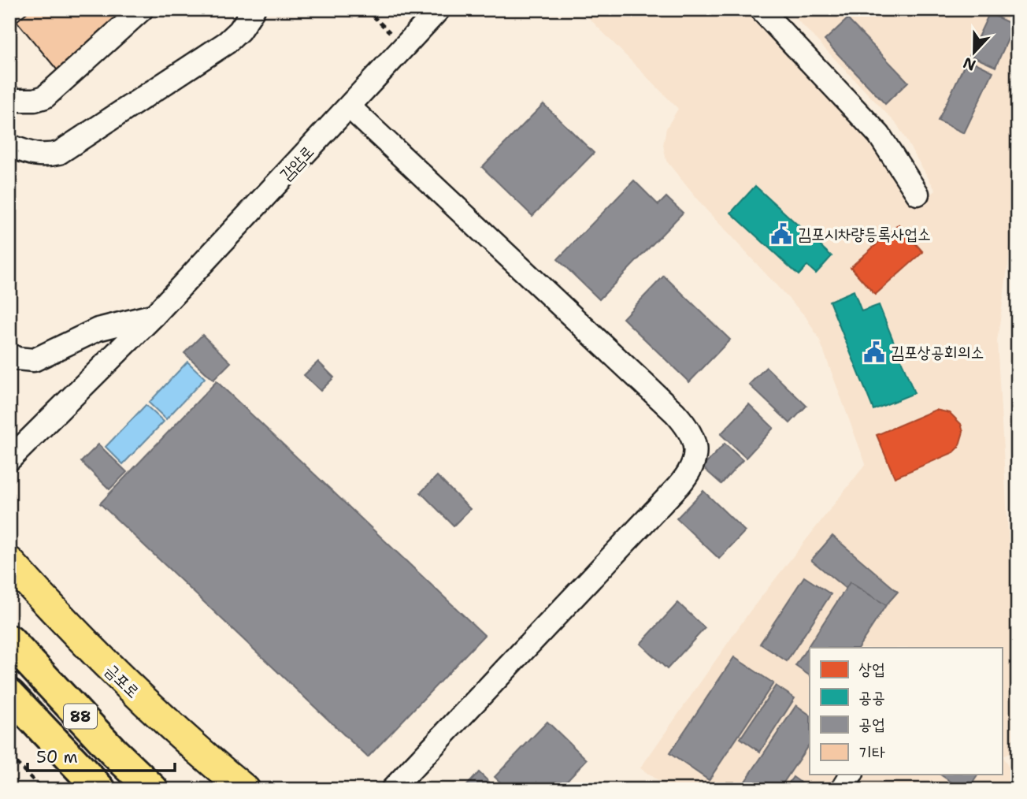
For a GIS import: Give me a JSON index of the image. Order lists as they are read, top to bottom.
{
  "streets": {
    "highway": ["88"],
    "main road": ["금포로"],
    "street": ["감암로"]
  },
  "places": {
    "public building": ["김포시차량등록사업소", "김포상공회의소"]
  },
  "legend": [
    "상업",
    "공공",
    "공업",
    "기타"
  ],
  "scale_bar": "50 m",
  "north": "bottom"
}
